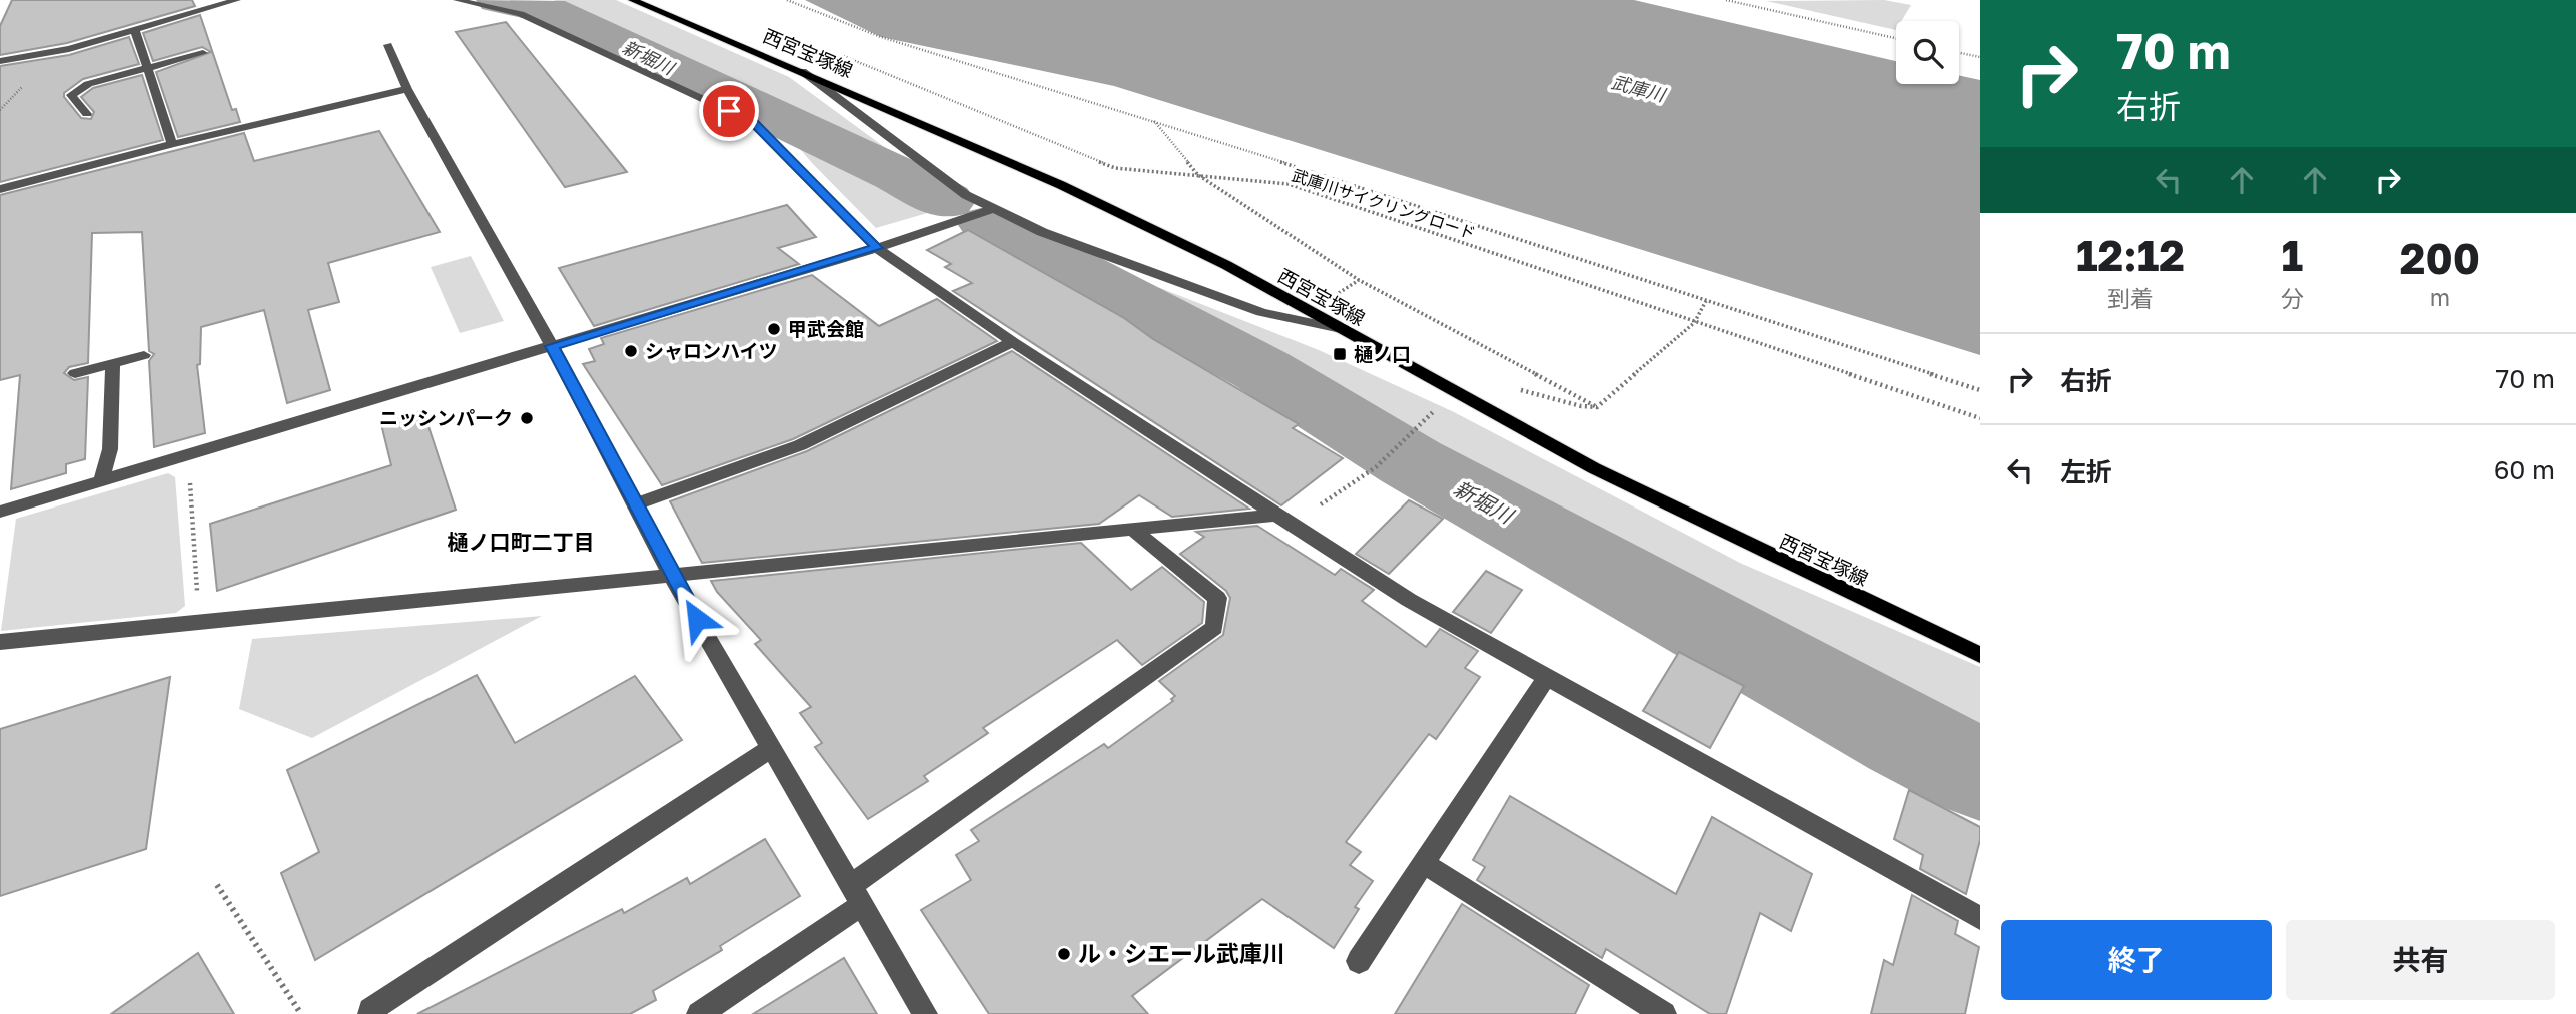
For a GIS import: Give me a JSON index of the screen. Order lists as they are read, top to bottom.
{
  "streets": {
    "main road": ["西宮宝塚線"],
    "path": ["武庫川サイクリングロード"]
  },
  "districts": ["樋ノ口町二丁目"],
  "water": ["新堀川", "武庫川"],
  "places": {
    "other": [
      "甲武会館",
      "シャロンハイツ",
      "ニッシンパーク",
      "ル・シエール武庫川"
    ],
    "transit": ["樋ノ口"]
  },
  "page": {
    "turn": ["70 m", "右折"],
    "eta": [
      "12:12",
      "到着",
      "1",
      "分",
      "200",
      "m"
    ],
    "list": [
      {
        "name": "右折",
        "value": "70 m"
      },
      {
        "name": "左折",
        "value": "60 m"
      }
    ],
    "buttons": ["終了", "共有"]
  }
}
